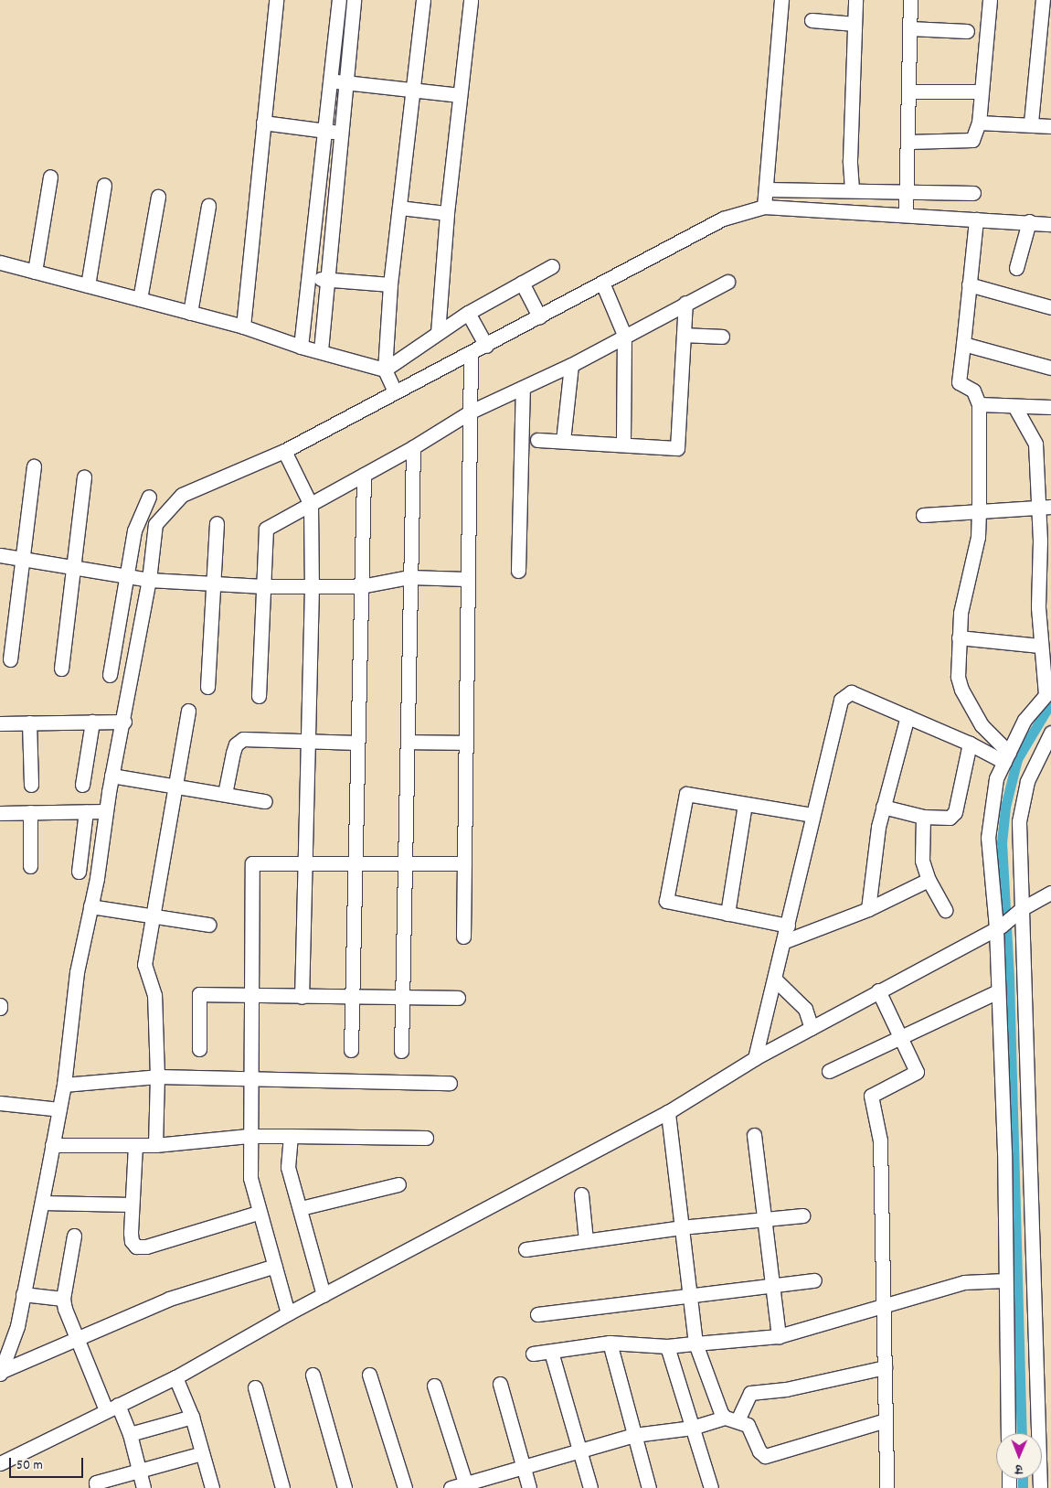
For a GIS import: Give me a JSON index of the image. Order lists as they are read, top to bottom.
{
  "scale_bar": "50 m",
  "north": "bottom"
}
